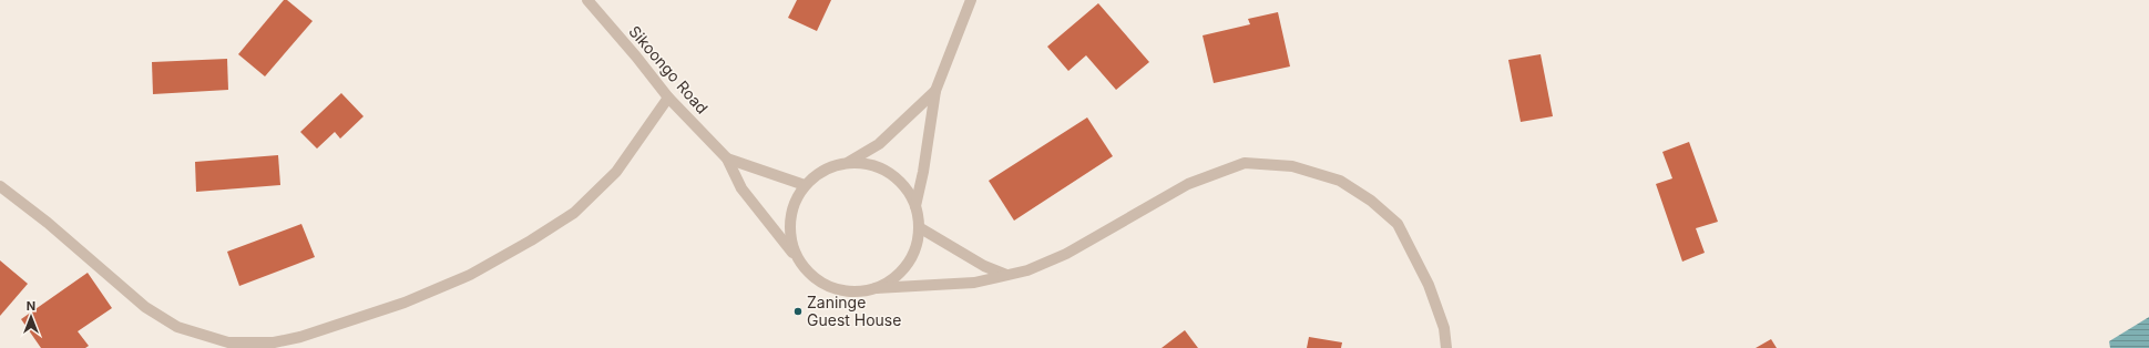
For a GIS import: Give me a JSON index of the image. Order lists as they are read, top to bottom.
{
  "streets": {
    "street": ["Sikoongo Road"]
  },
  "places": ["Zaninge Guest House"],
  "north": "top"
}
